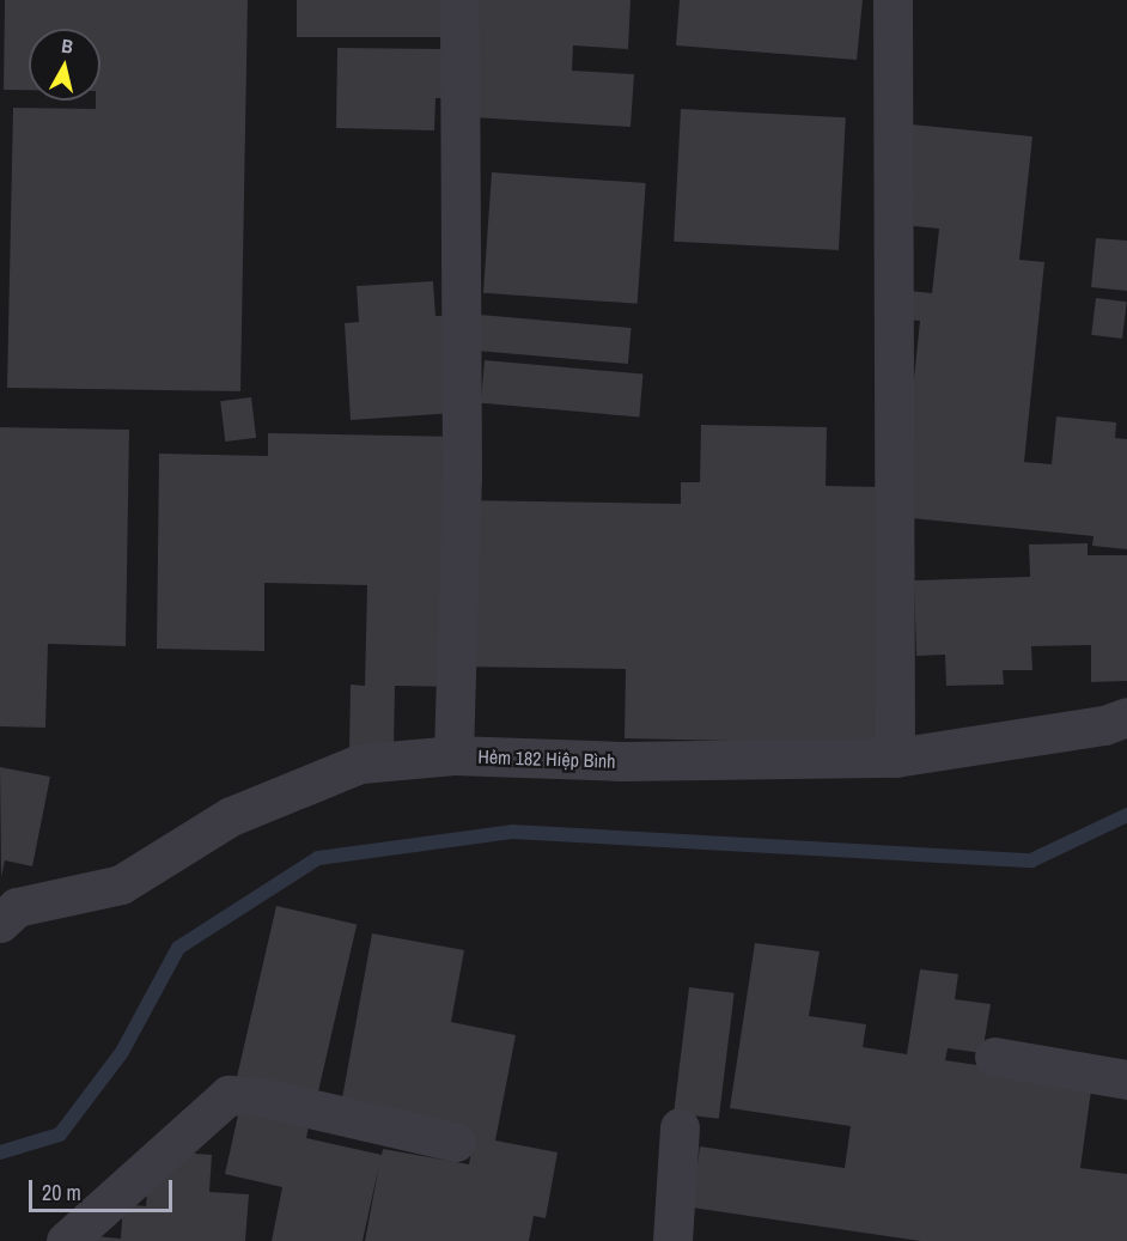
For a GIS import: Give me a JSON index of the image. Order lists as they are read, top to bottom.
{
  "streets": {
    "street": ["Hẻm 182 Hiệp Bình"]
  },
  "scale_bar": "20 m",
  "north": "top"
}
